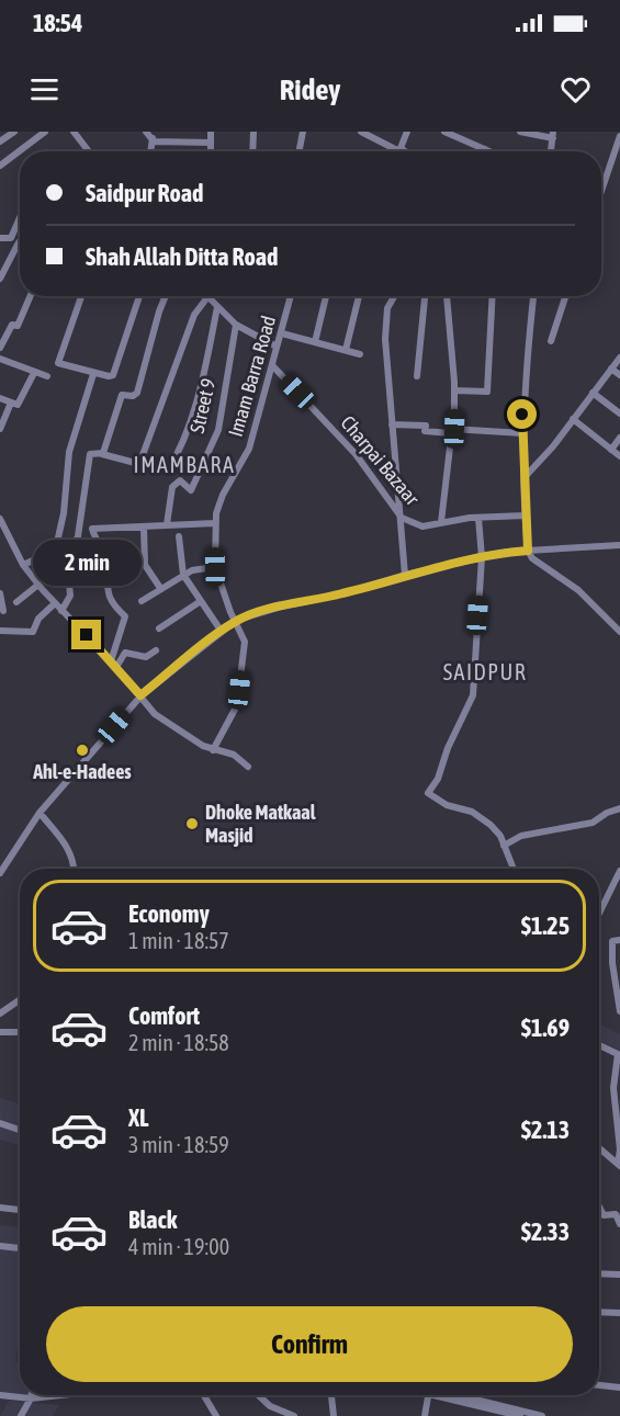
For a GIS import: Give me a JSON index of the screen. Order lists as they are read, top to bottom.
{
  "streets": {
    "street": ["Imam Barra Road", "Street 9", "Charpai Bazaar"]
  },
  "crossings": [
    ["Imam Barra Road", "Charpai Bazaar"]
  ],
  "districts": ["IMAMBARA", "SAIDPUR"],
  "places": ["Ahl-e-Hadees", "Dhoke Matkaal Masjid"],
  "page": {
    "status": "18:54",
    "header": "Ridey",
    "banner": ["Saidpur Road", "Shah Allah Ditta Road"],
    "bubble": "2 min",
    "list": [
      {
        "name": "Economy",
        "note": "1 min · 18:57",
        "value": "$1.25"
      },
      {
        "name": "Comfort",
        "note": "2 min · 18:58",
        "value": "$1.69"
      },
      {
        "name": "XL",
        "note": "3 min · 18:59",
        "value": "$2.13"
      },
      {
        "name": "Black",
        "note": "4 min · 19:00",
        "value": "$2.33"
      }
    ],
    "buttons": "Confirm"
  }
}
